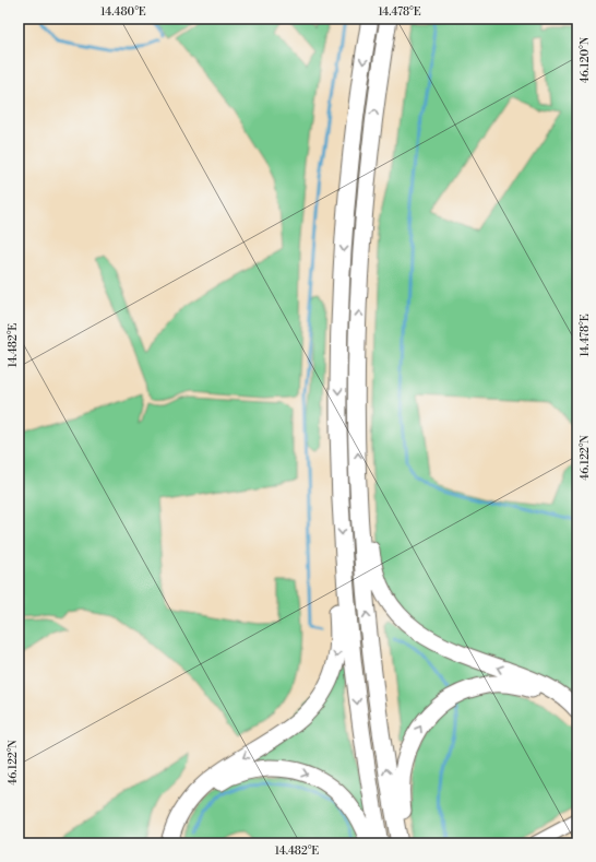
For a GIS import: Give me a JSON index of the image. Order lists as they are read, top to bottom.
{
  "coordinates": [
    "14.480°E",
    "14.478°E",
    "46.120°N",
    "14.482°E",
    "46.122°N"
  ]
}
